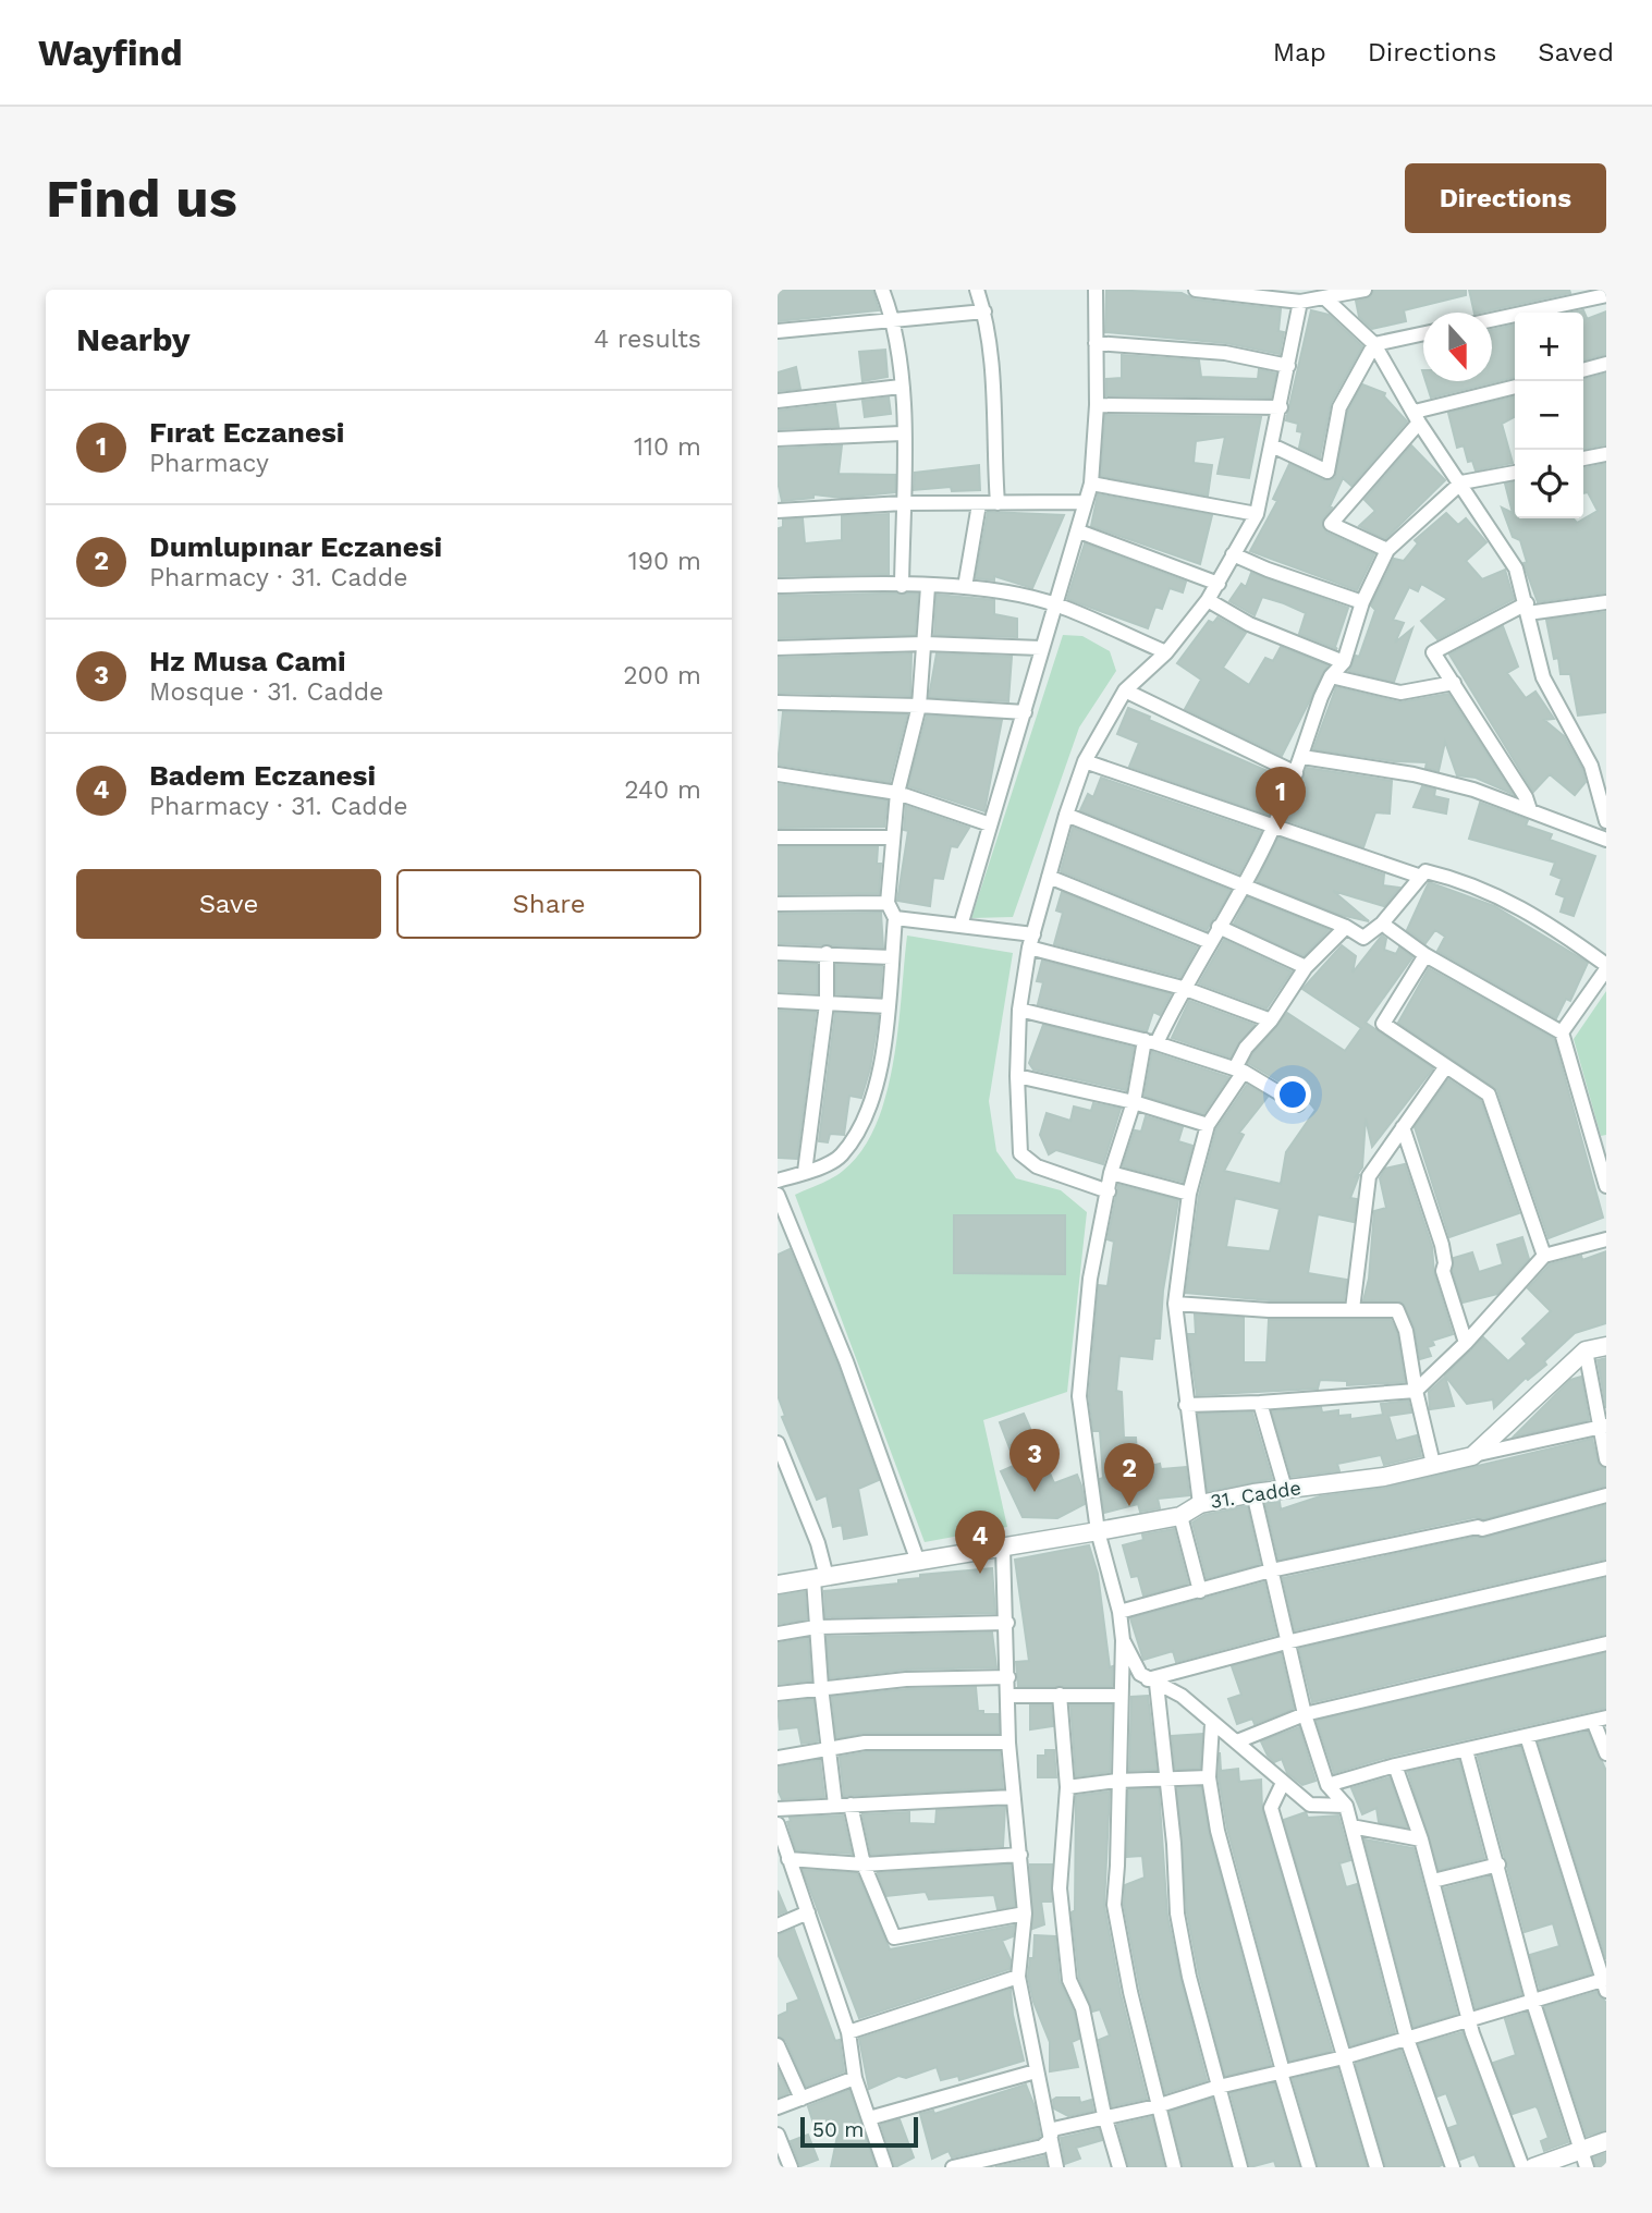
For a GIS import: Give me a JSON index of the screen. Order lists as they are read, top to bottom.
{
  "streets": {
    "street": ["31. Cadde"]
  },
  "scale_bar": "50 m",
  "north": "bottom",
  "page": {
    "header": "Wayfind",
    "nav": ["Map", "Directions", "Saved"],
    "buttons": [
      "Directions",
      ["Save", "Share"]
    ],
    "title": "Find us",
    "heading": ["Nearby", "4 results"],
    "map_buttons": ["+", "−"],
    "list": [
      {
        "mark": "1",
        "name": "Fırat Eczanesi",
        "note": "Pharmacy",
        "value": "110 m"
      },
      {
        "mark": "2",
        "name": "Dumlupınar Eczanesi",
        "note": "Pharmacy · 31. Cadde",
        "value": "190 m"
      },
      {
        "mark": "3",
        "name": "Hz Musa Cami",
        "note": "Mosque · 31. Cadde",
        "value": "200 m"
      },
      {
        "mark": "4",
        "name": "Badem Eczanesi",
        "note": "Pharmacy · 31. Cadde",
        "value": "240 m"
      }
    ],
    "pins": [
      "1",
      "3",
      "2",
      "4"
    ],
    "scale": "50 m"
  }
}
